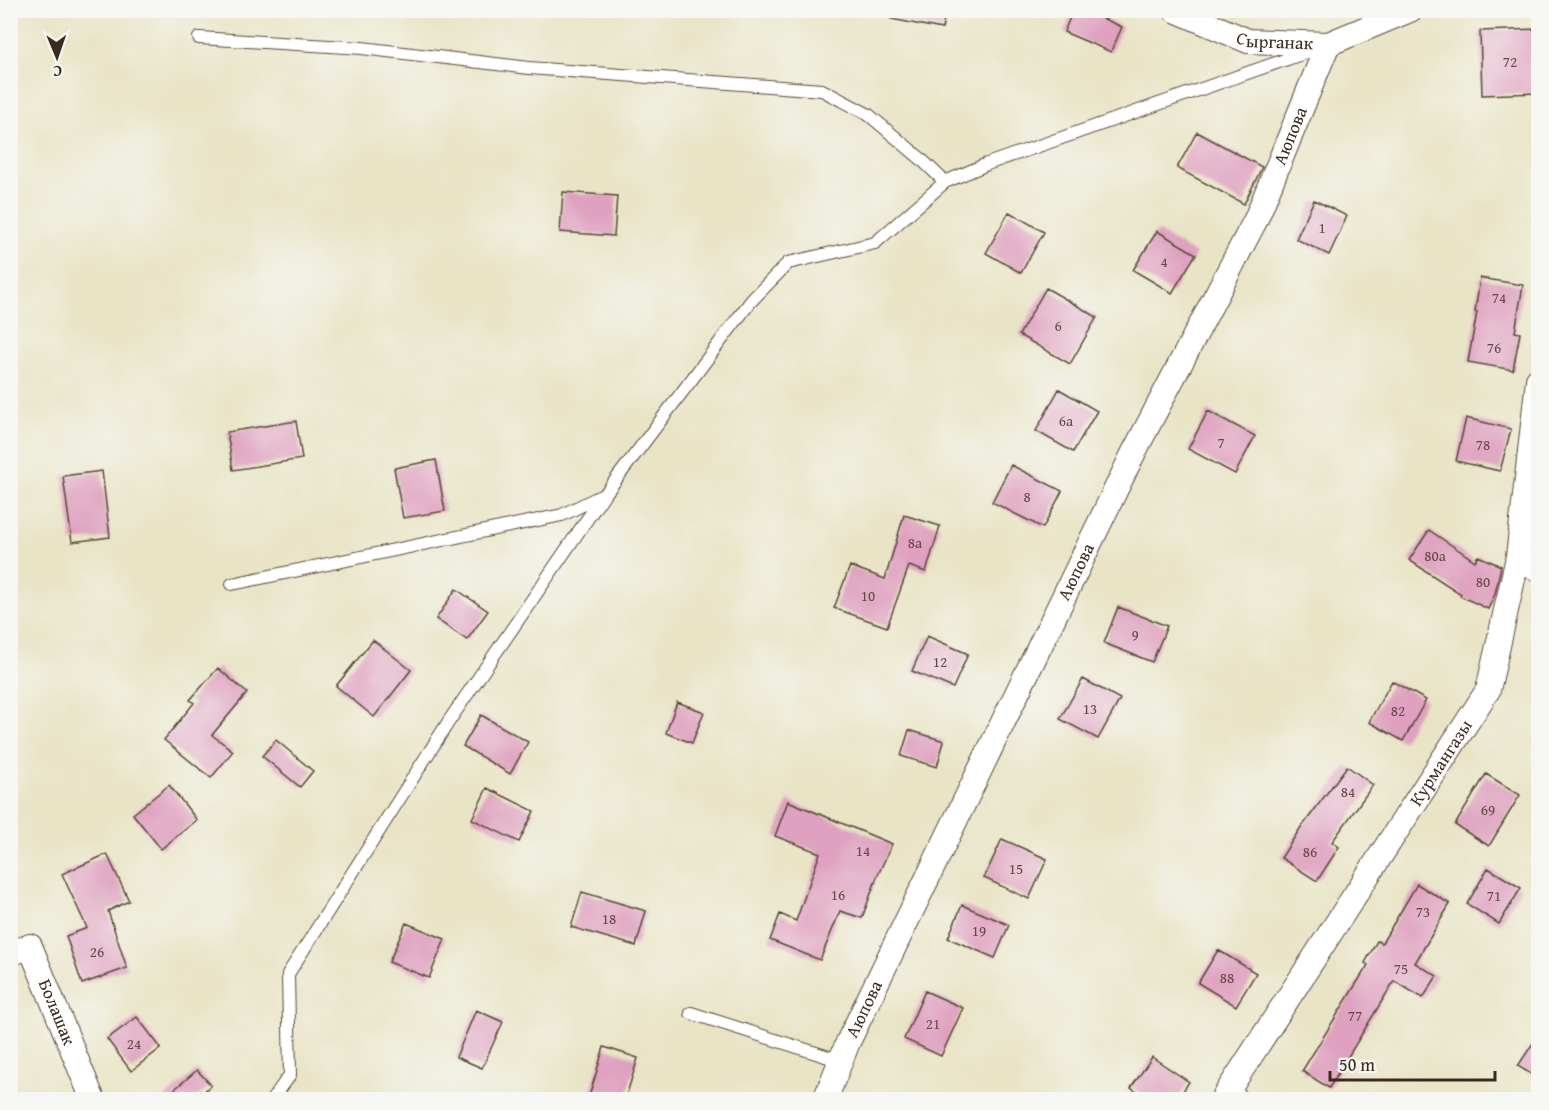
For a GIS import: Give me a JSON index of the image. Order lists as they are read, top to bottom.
{
  "streets": {
    "street": [
      "Сырганак",
      "Аюпова",
      "Курмангазы",
      "Болашак"
    ]
  },
  "crossings": [
    ["Сырганак", "Аюпова"]
  ],
  "house_numbers": [
    "72",
    "1",
    "4",
    "74",
    "6",
    "76",
    "6а",
    "7",
    "78",
    "8",
    "8а",
    "80а",
    "80",
    "10",
    "9",
    "12",
    "13",
    "82",
    "84",
    "69",
    "14",
    "86",
    "15",
    "16",
    "71",
    "73",
    "18",
    "19",
    "26",
    "75",
    "88",
    "77",
    "21",
    "24"
  ],
  "scale_bar": "50 m",
  "north": "bottom"
}
